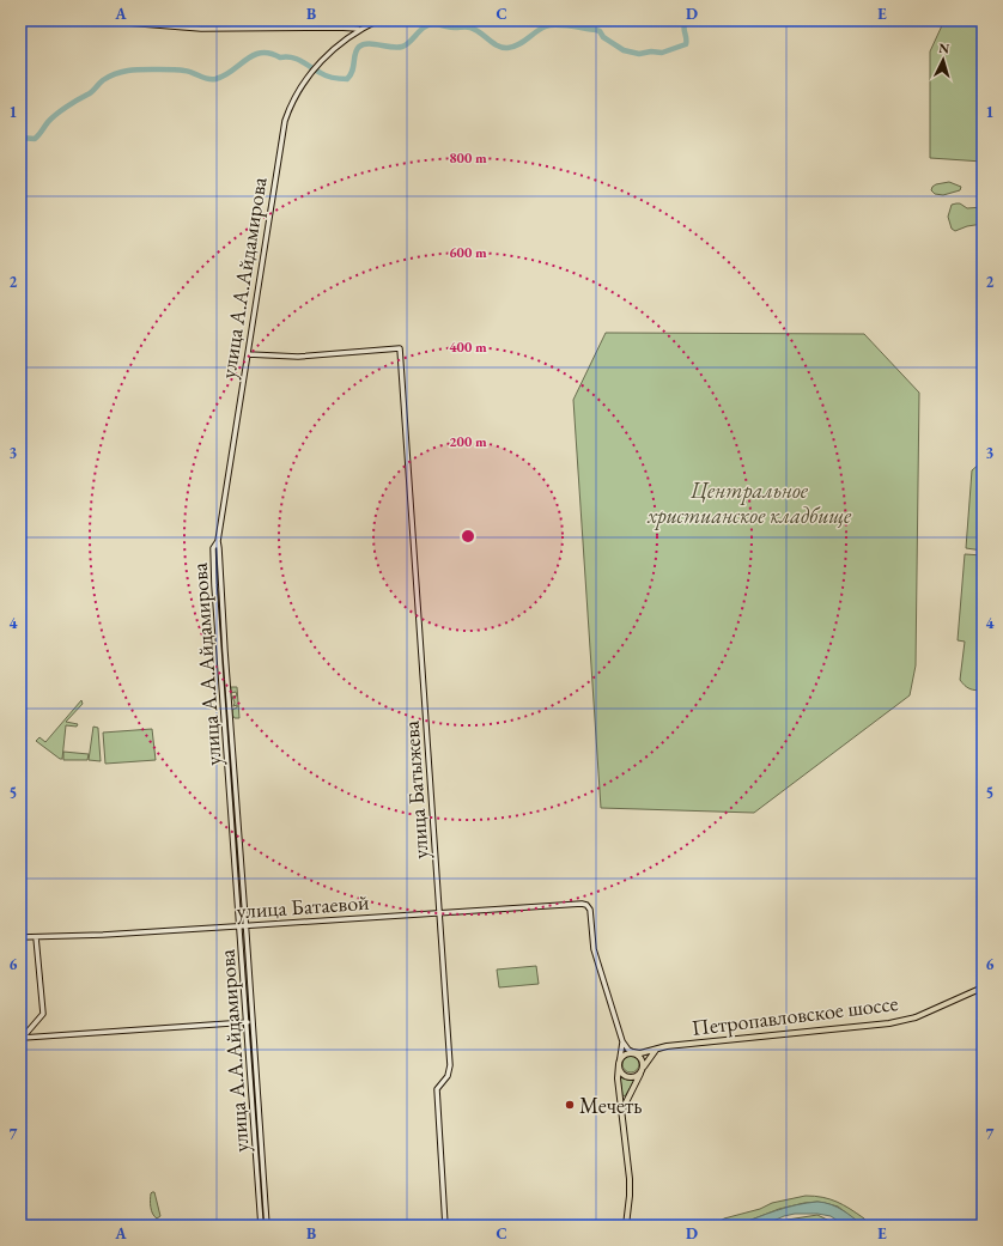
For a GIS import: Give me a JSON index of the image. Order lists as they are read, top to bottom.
{
  "streets": {
    "main road": [
      "улица А.А.Айдамирова",
      "улица Батыжева",
      "улица Батаевой",
      "Петропавловское шоссе"
    ]
  },
  "crossings": [
    ["улица А.А.Айдамирова", "улица Батыжева"],
    ["улица А.А.Айдамирова", "улица Батаевой"],
    ["улица Батыжева", "улица Батаевой"]
  ],
  "parks": ["Центральное христианское кладбище"],
  "places": ["Мечеть"],
  "north": "top",
  "grid": {
    "columns": [
      "A",
      "B",
      "C",
      "D",
      "E"
    ],
    "rows": [
      "1",
      "2",
      "3",
      "4",
      "5",
      "6",
      "7"
    ]
  },
  "rings": [
    "800 m",
    "600 m",
    "400 m",
    "200 m"
  ]
}
